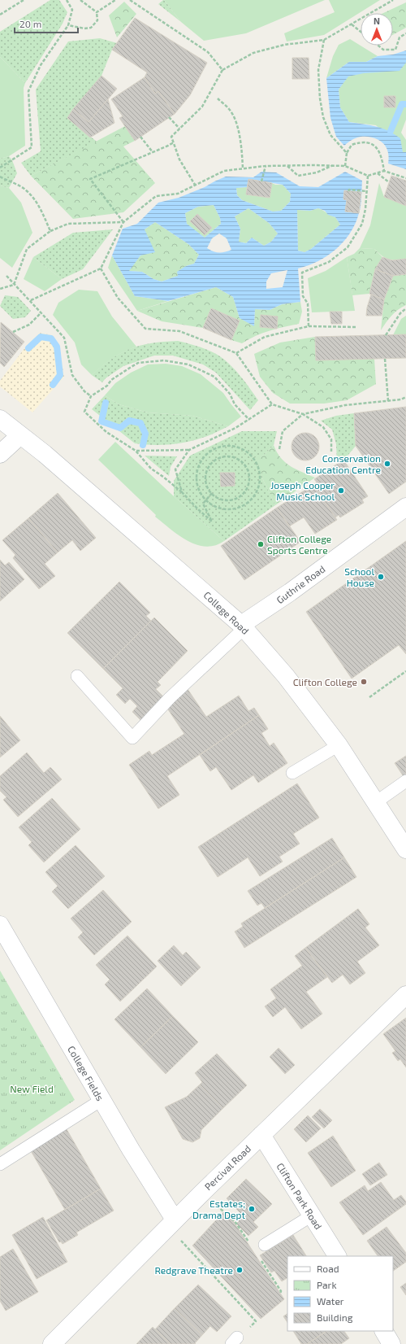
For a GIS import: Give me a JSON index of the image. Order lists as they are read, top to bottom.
{
  "streets": {
    "street": [
      "Guthrie Road",
      "College Road",
      "College Fields",
      "Percival Road",
      "Clifton Park Road"
    ]
  },
  "crossings": [
    ["Guthrie Road", "College Road"],
    ["College Fields", "Percival Road"],
    ["Percival Road", "Clifton Park Road"]
  ],
  "parks": ["New Field"],
  "places": [
    "Conservation Education Centre",
    "Joseph Cooper Music School",
    "Clifton College Sports Centre",
    "School House",
    "Clifton College",
    "Estates; Drama Dept",
    "Redgrave Theatre"
  ],
  "legend": [
    "Road",
    "Park",
    "Water",
    "Building"
  ],
  "scale_bar": "20 m",
  "north": "top"
}
